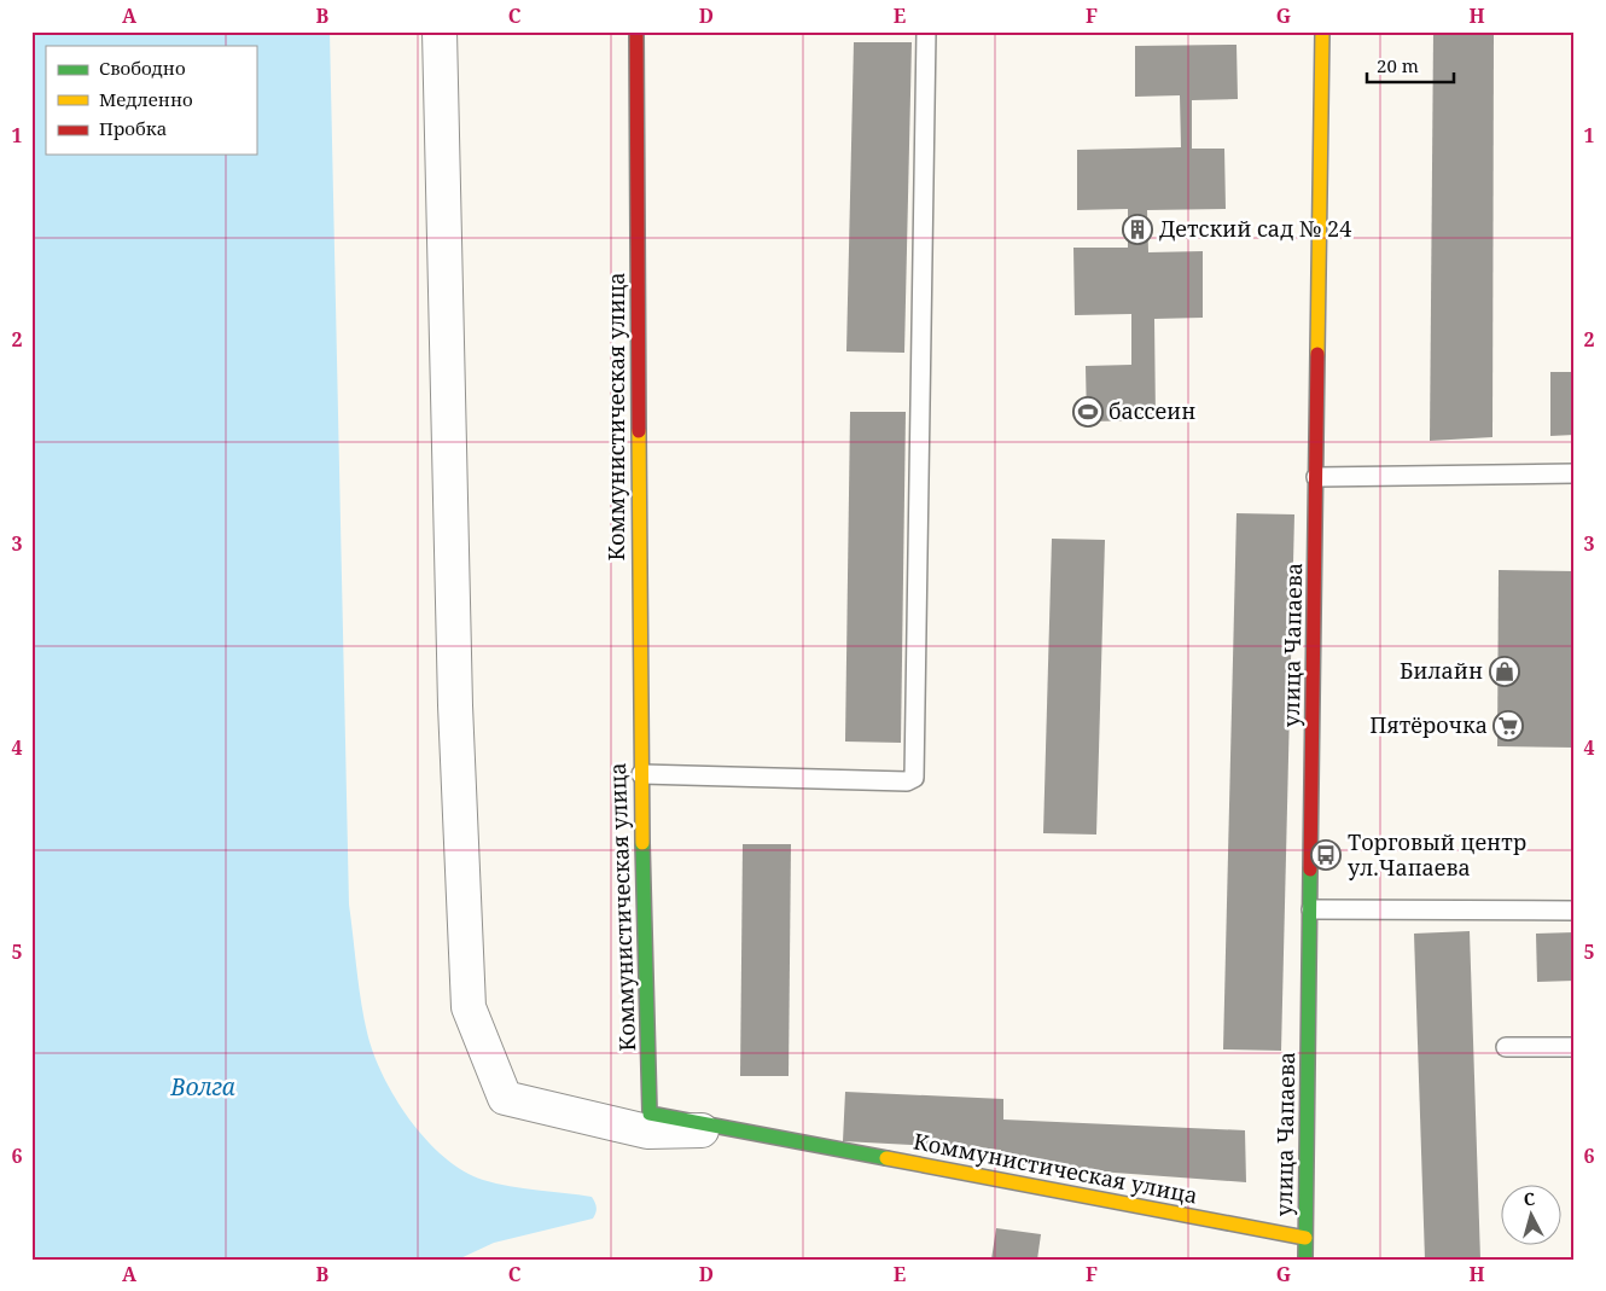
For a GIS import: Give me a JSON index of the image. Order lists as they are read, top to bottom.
{
  "streets": {
    "street": ["Коммунистическая улица", "улица Чапаева"]
  },
  "crossings": [
    ["Коммунистическая улица", "улица Чапаева"]
  ],
  "water": ["Волга"],
  "places": {
    "building": ["Детский сад № 24"],
    "sports": ["бассеин"],
    "shop": ["Билайн"],
    "supermarket": ["Пятёрочка"],
    "bus stop": ["Торговый центр ул.Чапаева"]
  },
  "legend": ["Свободно", "Медленно", "Пробка"],
  "scale_bar": "20 m",
  "north": "top",
  "grid": {
    "columns": [
      "A",
      "B",
      "C",
      "D",
      "E",
      "F",
      "G",
      "H"
    ],
    "rows": [
      "1",
      "2",
      "3",
      "4",
      "5",
      "6"
    ]
  }
}
